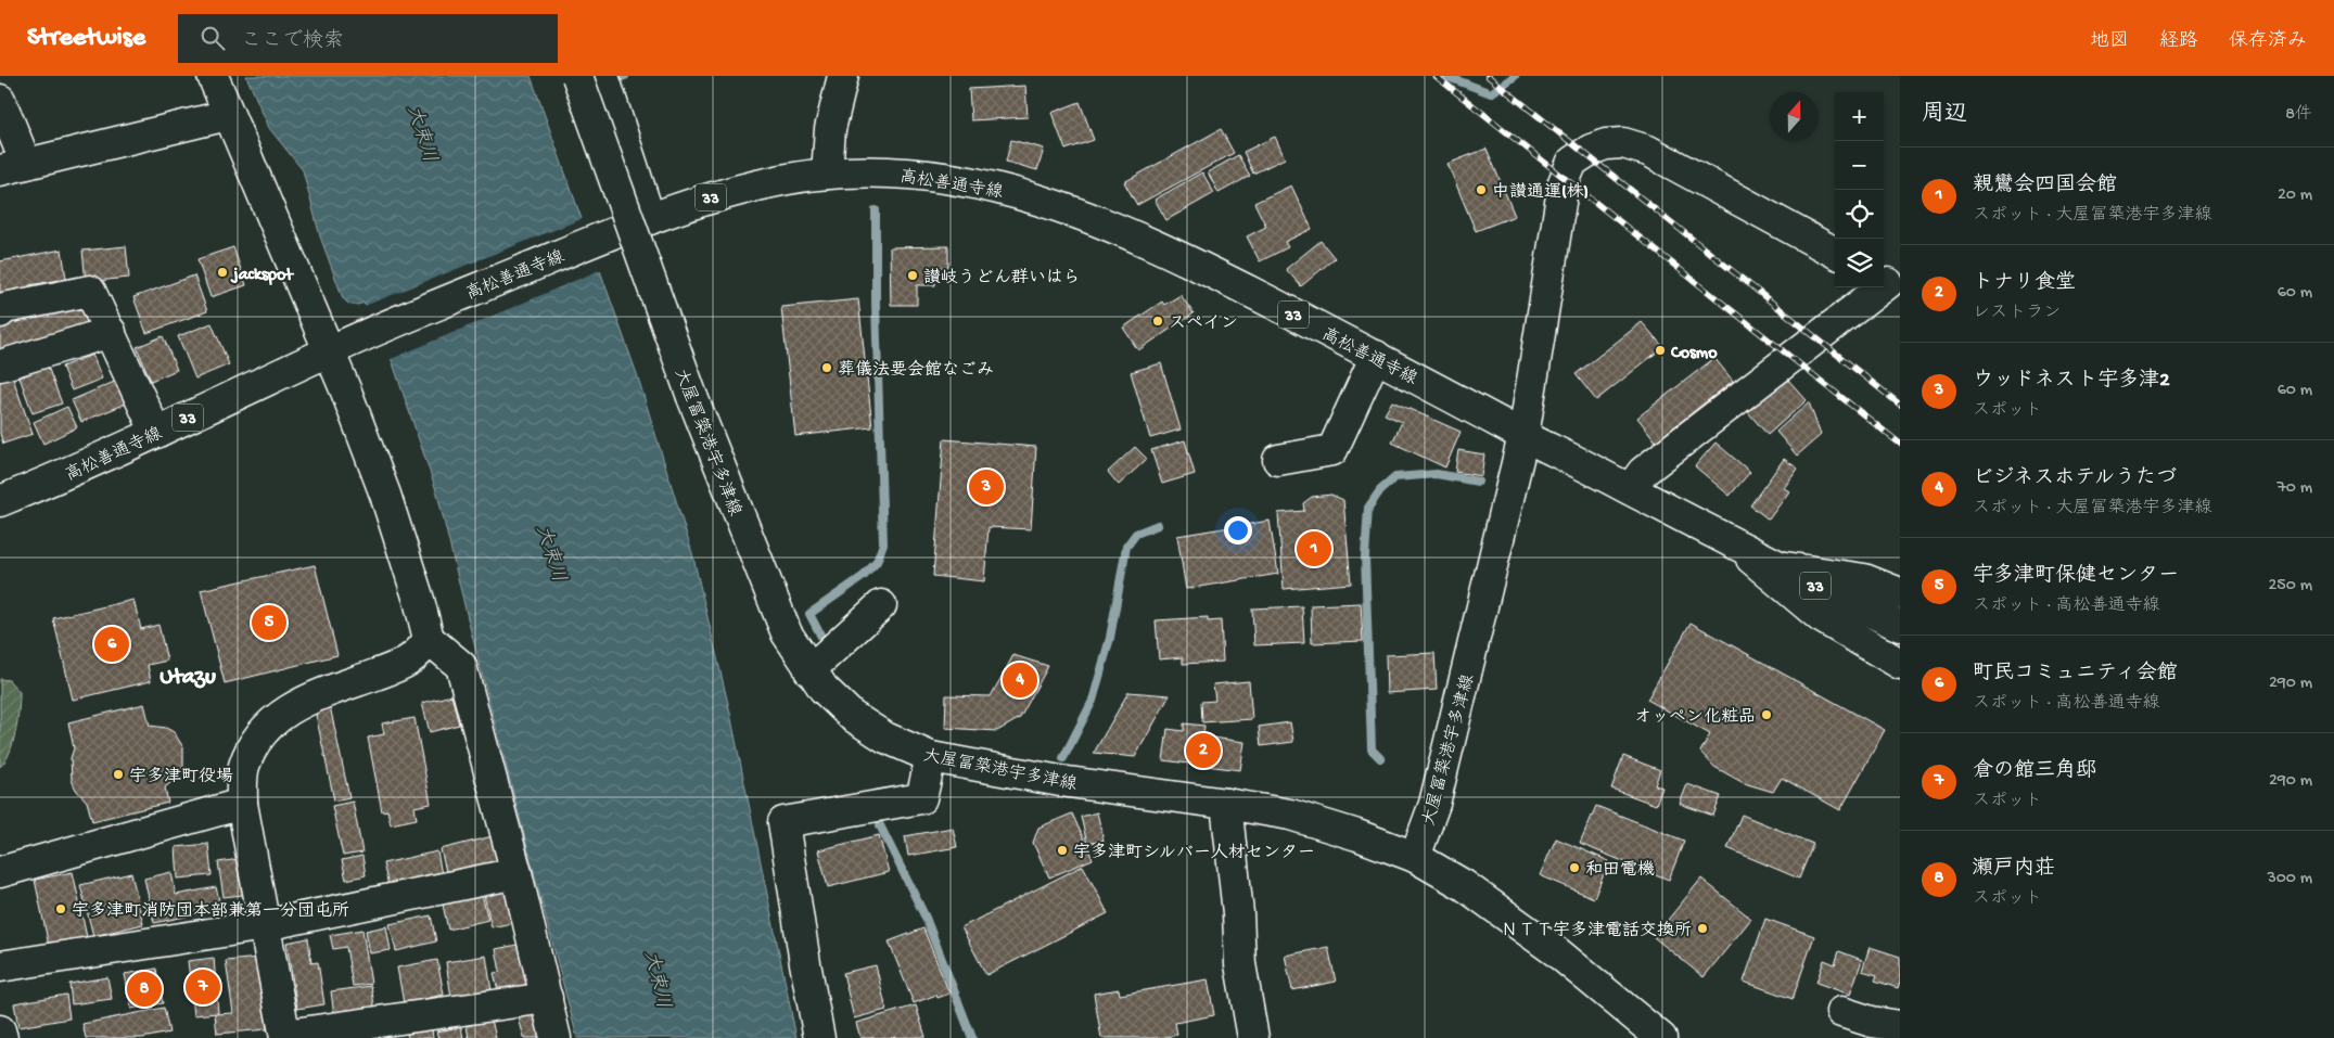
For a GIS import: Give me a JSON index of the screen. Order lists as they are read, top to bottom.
{
  "streets": {
    "street": ["高松善通寺線", "33", "大屋冨築港宇多津線"]
  },
  "crossings": [
    ["高松善通寺線", "大屋冨築港宇多津線"]
  ],
  "districts": ["Utazu"],
  "water": ["大束川"],
  "places": [
    "中讃通運(株)",
    "jackspot",
    "讃岐うどん群いはら",
    "スペイン",
    "Cosmo",
    "葬儀法要会館なごみ",
    "オッペン化粧品",
    "宇多津町役場",
    "宇多津町シルバー人材センター",
    "和田電機",
    "宇多津町消防団本部兼第一分団屯所",
    "ＮＴＴ宇多津電話交換所"
  ],
  "north": "top",
  "page": {
    "header": "Streetwise",
    "search": "ここで検索",
    "nav": ["地図", "経路", "保存済み"],
    "heading": ["周辺", "8件"],
    "map_buttons": ["+", "−"],
    "list": [
      {
        "mark": "1",
        "name": "親鸞会四国会館",
        "note": "スポット · 大屋冨築港宇多津線",
        "value": "20 m"
      },
      {
        "mark": "2",
        "name": "トナリ食堂",
        "note": "レストラン",
        "value": "60 m"
      },
      {
        "mark": "3",
        "name": "ウッドネスト宇多津2",
        "note": "スポット",
        "value": "60 m"
      },
      {
        "mark": "4",
        "name": "ビジネスホテルうたづ",
        "note": "スポット · 大屋冨築港宇多津線",
        "value": "70 m"
      },
      {
        "mark": "5",
        "name": "宇多津町保健センター",
        "note": "スポット · 高松善通寺線",
        "value": "250 m"
      },
      {
        "mark": "6",
        "name": "町民コミュニティ会館",
        "note": "スポット · 高松善通寺線",
        "value": "290 m"
      },
      {
        "mark": "7",
        "name": "倉の館三角邸",
        "note": "スポット",
        "value": "290 m"
      },
      {
        "mark": "8",
        "name": "瀬戸内荘",
        "note": "スポット",
        "value": "300 m"
      }
    ],
    "pins": [
      "3",
      "1",
      "5",
      "6",
      "4",
      "2",
      "7",
      "8"
    ]
  }
}
